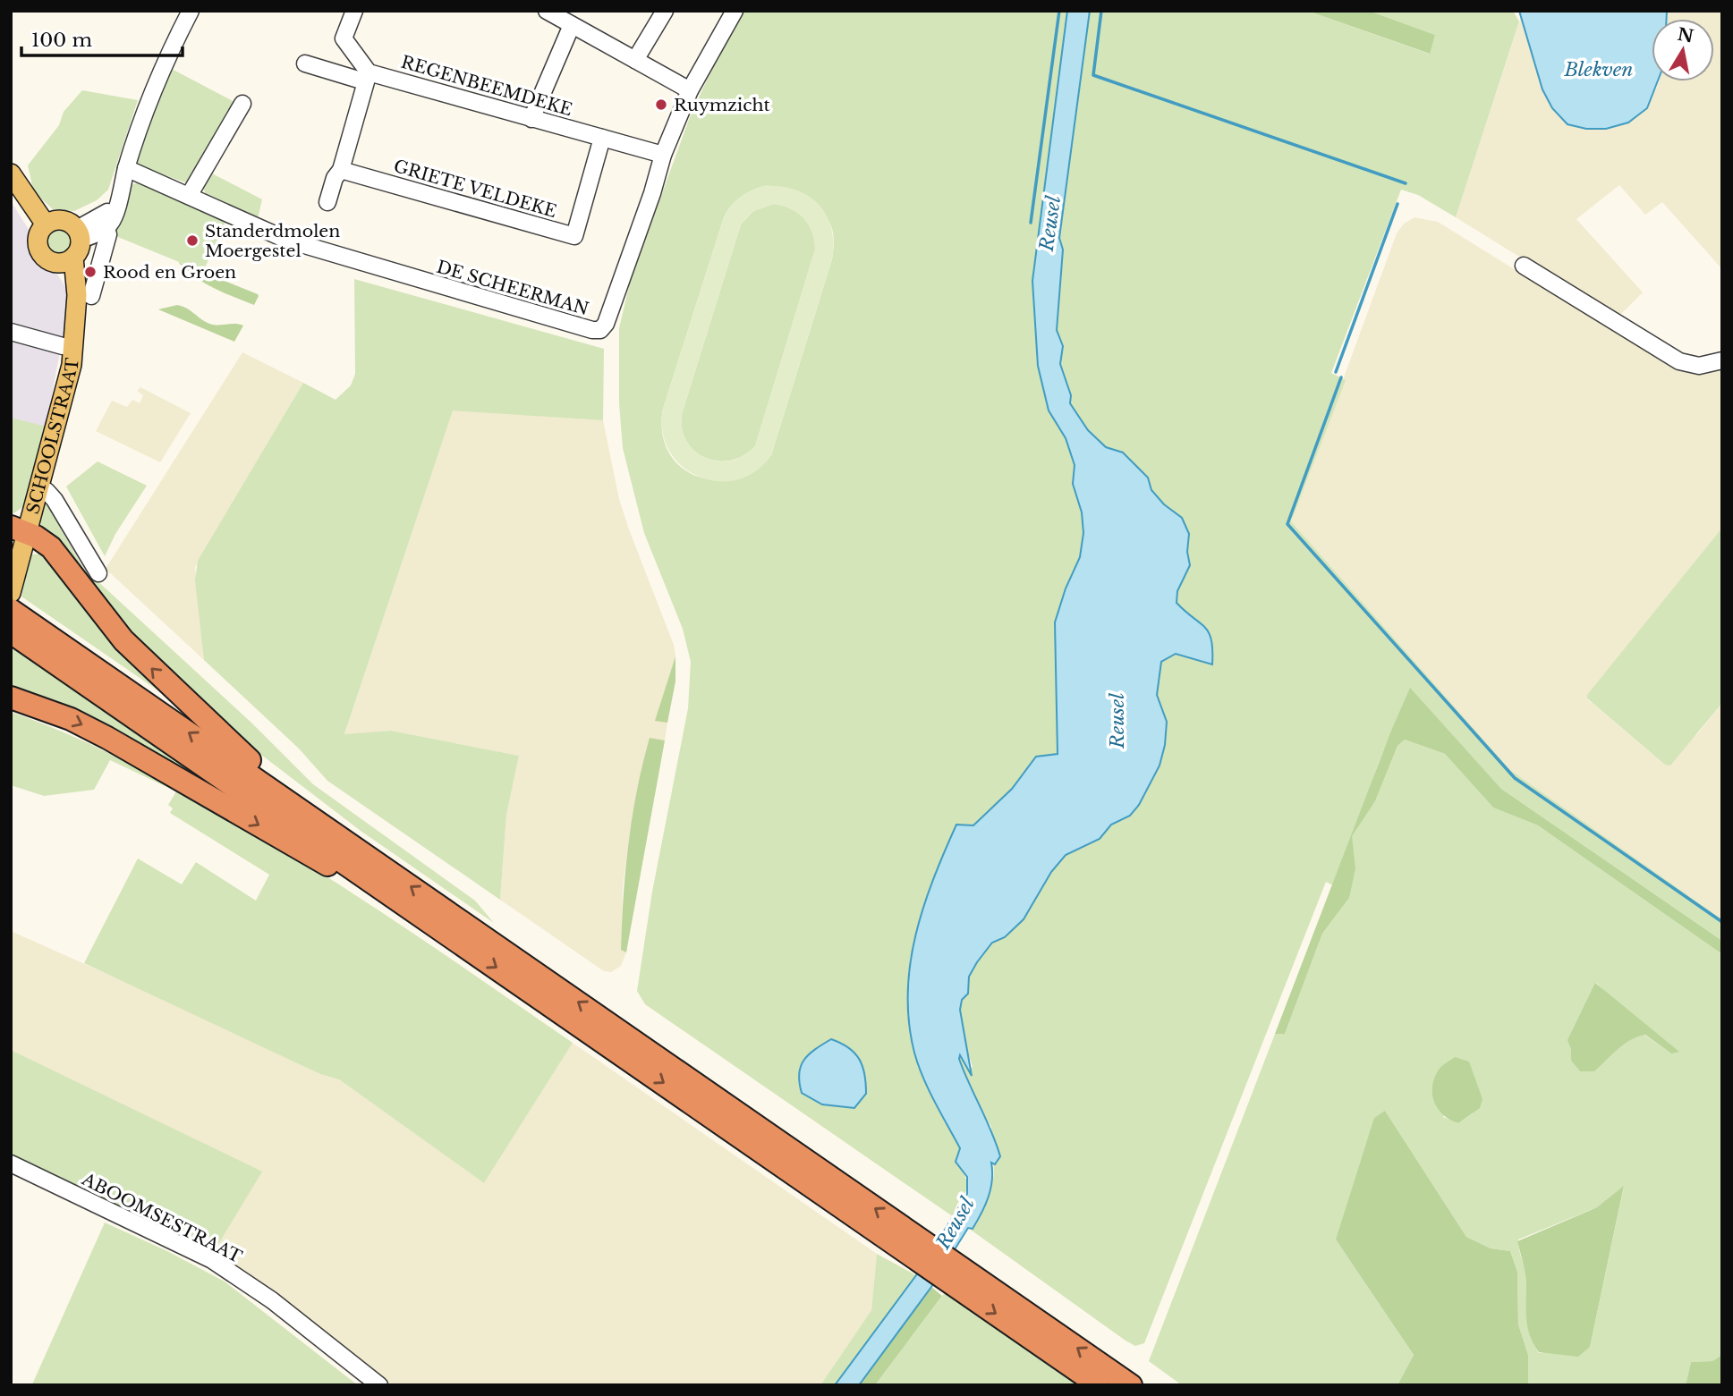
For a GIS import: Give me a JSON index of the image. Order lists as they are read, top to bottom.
{
  "streets": {
    "main road": ["SCHOOLSTRAAT"],
    "street": [
      "REGENBEEMDEKE",
      "GRIETE VELDEKE",
      "DE SCHEERMAN",
      "ABOOMSESTRAAT"
    ]
  },
  "crossings": [
    ["REGENBEEMDEKE", "GRIETE VELDEKE"],
    ["REGENBEEMDEKE", "DE SCHEERMAN"]
  ],
  "water": ["Blekven", "Reusel"],
  "places": ["Ruymzicht", "Standerdmolen Moergestel", "Rood en Groen"],
  "scale_bar": "100 m",
  "north": "top"
}
